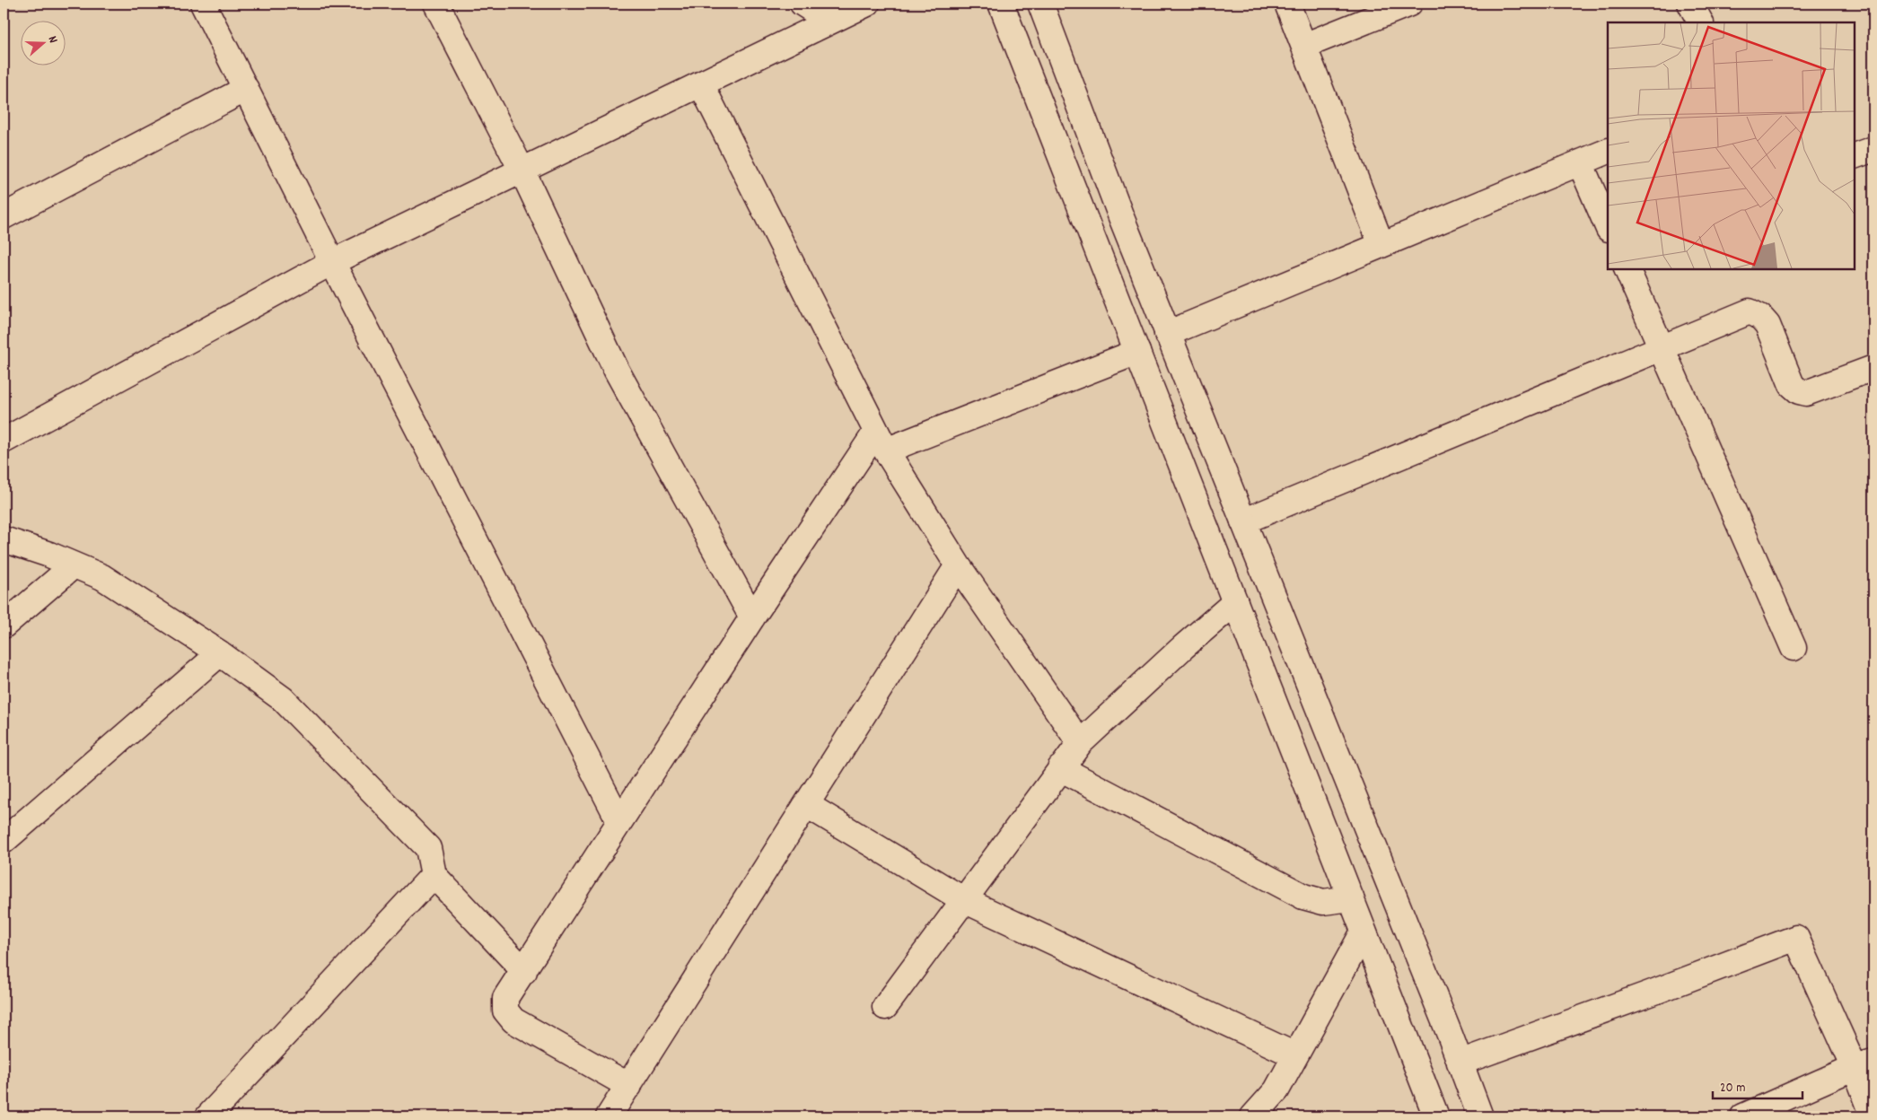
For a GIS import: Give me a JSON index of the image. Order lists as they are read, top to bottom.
{
  "scale_bar": "20 m",
  "north": "right"
}
